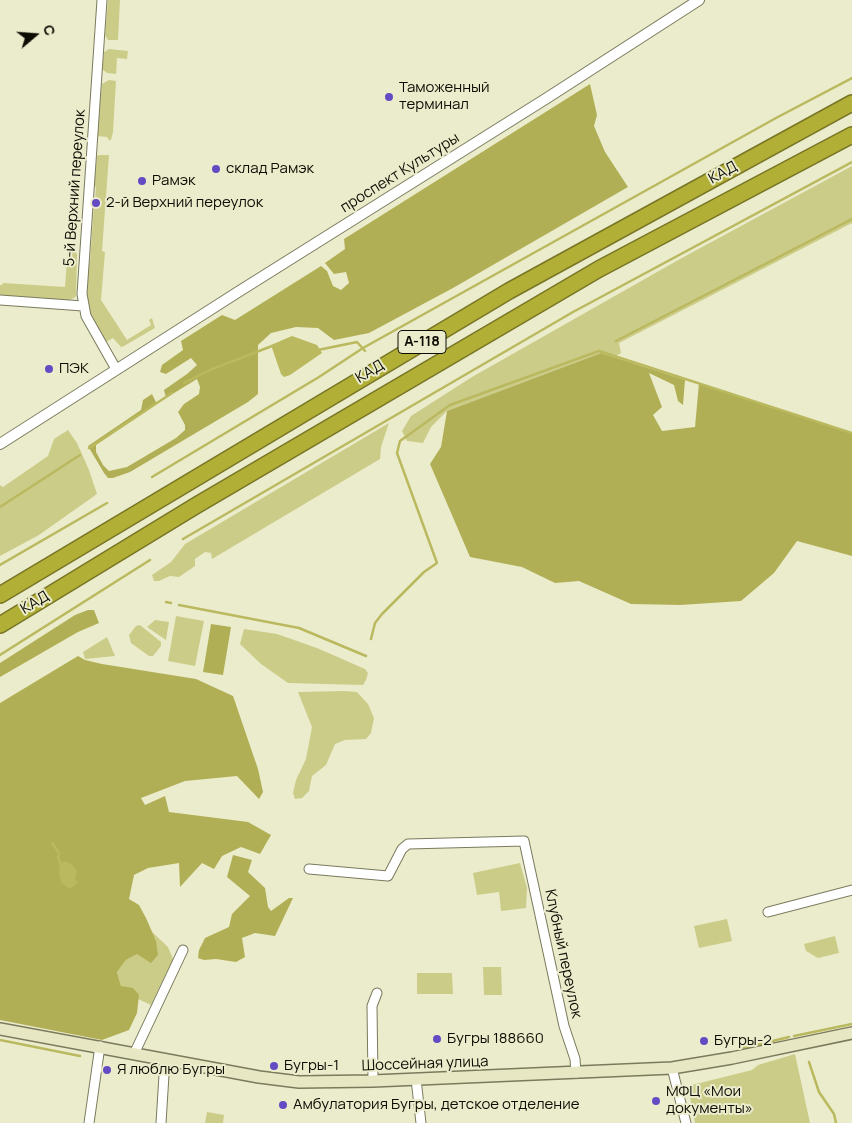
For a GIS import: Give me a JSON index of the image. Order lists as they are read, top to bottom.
{
  "streets": {
    "highway": ["КАД", "А-118"],
    "main road": ["Шоссейная улица"],
    "street": ["проспект Культуры", "5-й Верхний переулок", "Клубный переулок"]
  },
  "crossings": [
    ["проспект Культуры", "5-й Верхний переулок"],
    ["Клубный переулок", "Шоссейная улица"]
  ],
  "places": [
    "Таможенный терминал",
    "склад Рамэк",
    "Рамэк",
    "2-й Верхний переулок",
    "ПЭК",
    "Бугры 188660",
    "Бугры-2",
    "Бугры-1",
    "Я люблю Бугры",
    "МФЦ «Мои документы»",
    "Амбулатория Бугры, детское отделение"
  ],
  "north": "right"
}
